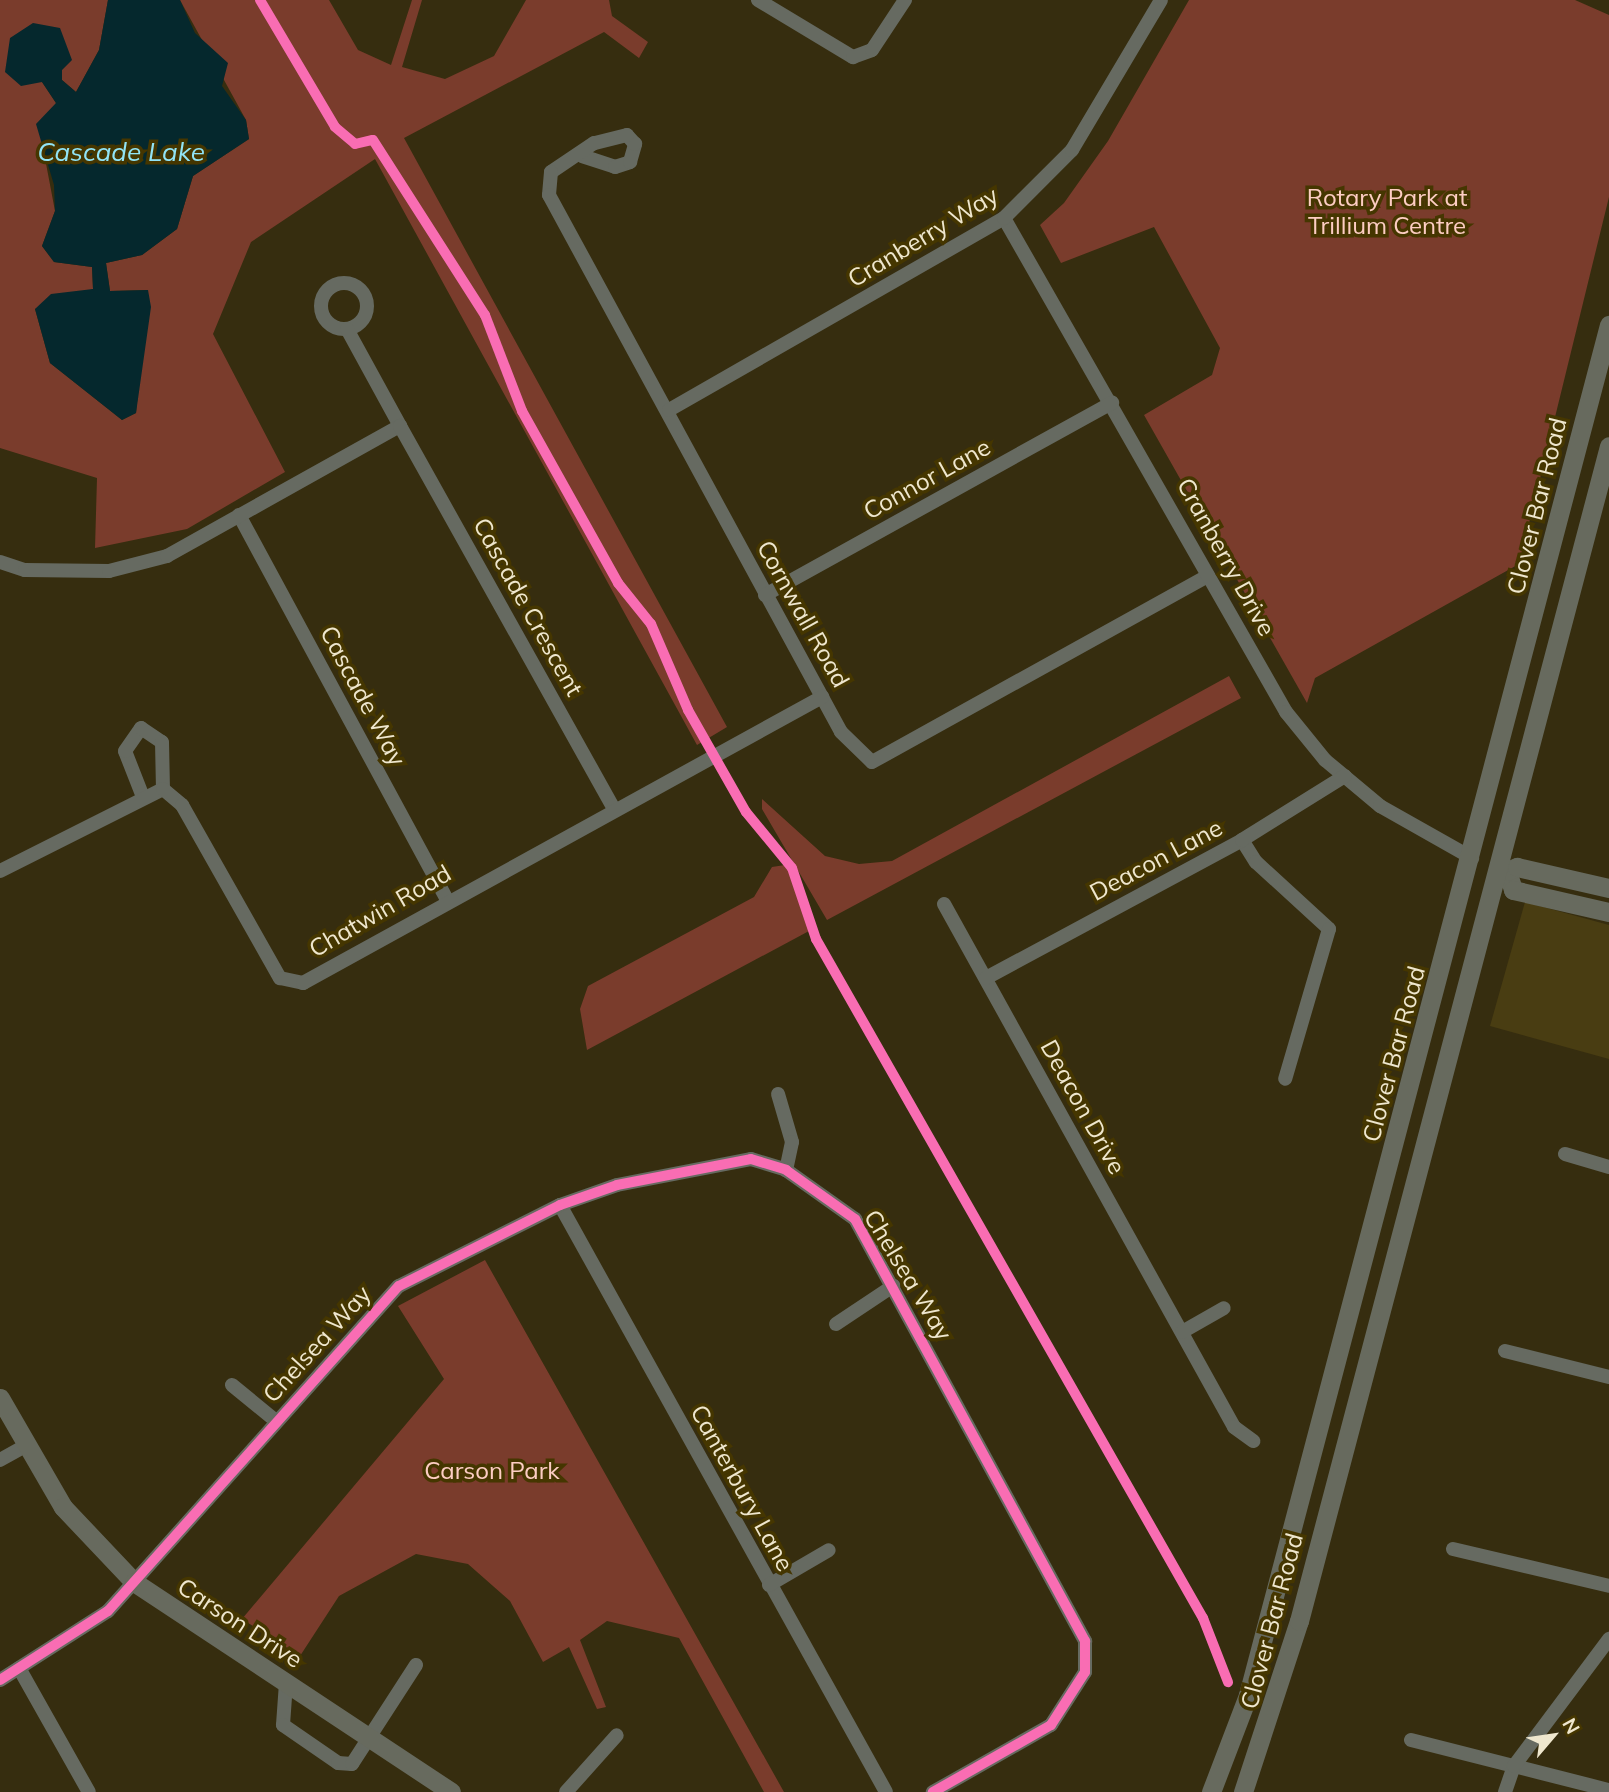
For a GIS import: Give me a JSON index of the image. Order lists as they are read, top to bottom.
{
  "streets": {
    "main road": ["Clover Bar Road", "Carson Drive"],
    "street": [
      "Cranberry Way",
      "Connor Lane",
      "Cranberry Drive",
      "Cascade Crescent",
      "Cornwall Road",
      "Cascade Way",
      "Deacon Lane",
      "Chatwin Road",
      "Deacon Drive",
      "Chelsea Way",
      "Canterbury Lane"
    ]
  },
  "crossings": [
    ["Cranberry Way", "Cranberry Drive"],
    ["Cranberry Way", "Cornwall Road"],
    ["Connor Lane", "Cranberry Drive"],
    ["Connor Lane", "Cornwall Road"],
    ["Clover Bar Road", "Cranberry Drive"],
    ["Cranberry Drive", "Cornwall Road"],
    ["Cranberry Drive", "Deacon Lane"],
    ["Cascade Crescent", "Chatwin Road"],
    ["Cornwall Road", "Chatwin Road"],
    ["Cascade Way", "Chatwin Road"],
    ["Deacon Lane", "Deacon Drive"],
    ["Chelsea Way", "Canterbury Lane"],
    ["Chelsea Way", "Carson Drive"]
  ],
  "water": ["Cascade Lake"],
  "parks": ["Rotary Park at Trillium Centre", "Carson Park"],
  "north": "top right"
}
